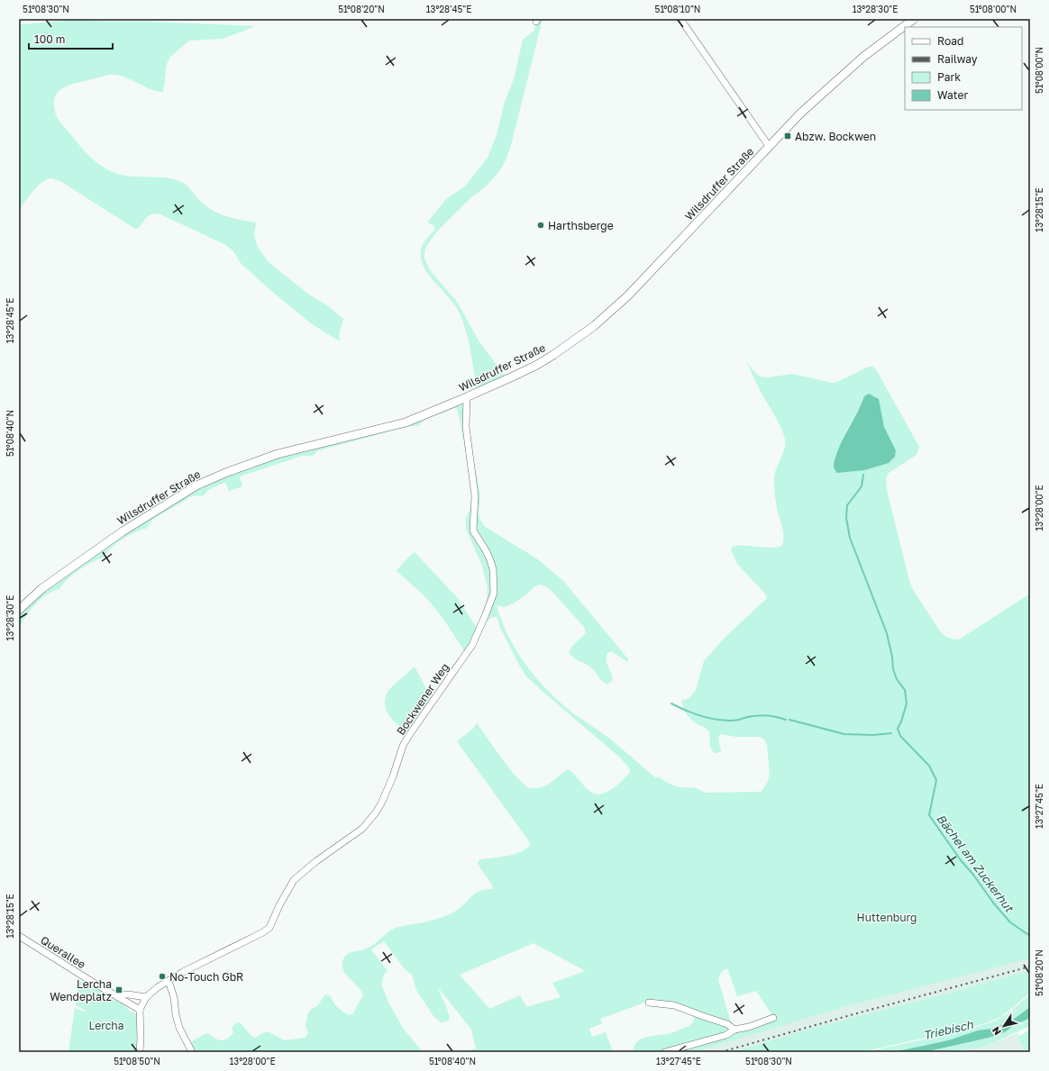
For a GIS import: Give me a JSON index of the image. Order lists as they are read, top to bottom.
{
  "streets": {
    "main road": ["Wilsdruffer Straße"],
    "street": ["Bockwener Weg", "Querallee"]
  },
  "crossings": [
    ["Wilsdruffer Straße", "Bockwener Weg"],
    ["Bockwener Weg", "Querallee"]
  ],
  "water": ["Bächel am Zuckerhut", "Triebisch"],
  "parks": ["Huttenburg", "Lercha"],
  "places": {
    "transit": ["Abzw. Bockwen", "Lercha Wendeplatz"],
    "other": ["Harthsberge", "No-Touch GbR"]
  },
  "legend": [
    "Road",
    "Railway",
    "Park",
    "Water"
  ],
  "scale_bar": "100 m",
  "north": "bottom left",
  "coordinates": [
    "51°08'30\"N",
    "51°08'20\"N",
    "13°28'45\"E",
    "51°08'10\"N",
    "13°28'30\"E",
    "51°08'00\"N",
    "13°28'15\"E",
    "51°08'40\"N",
    "13°28'00\"E",
    "13°27'45\"E",
    "51°08'50\"N"
  ]
}
